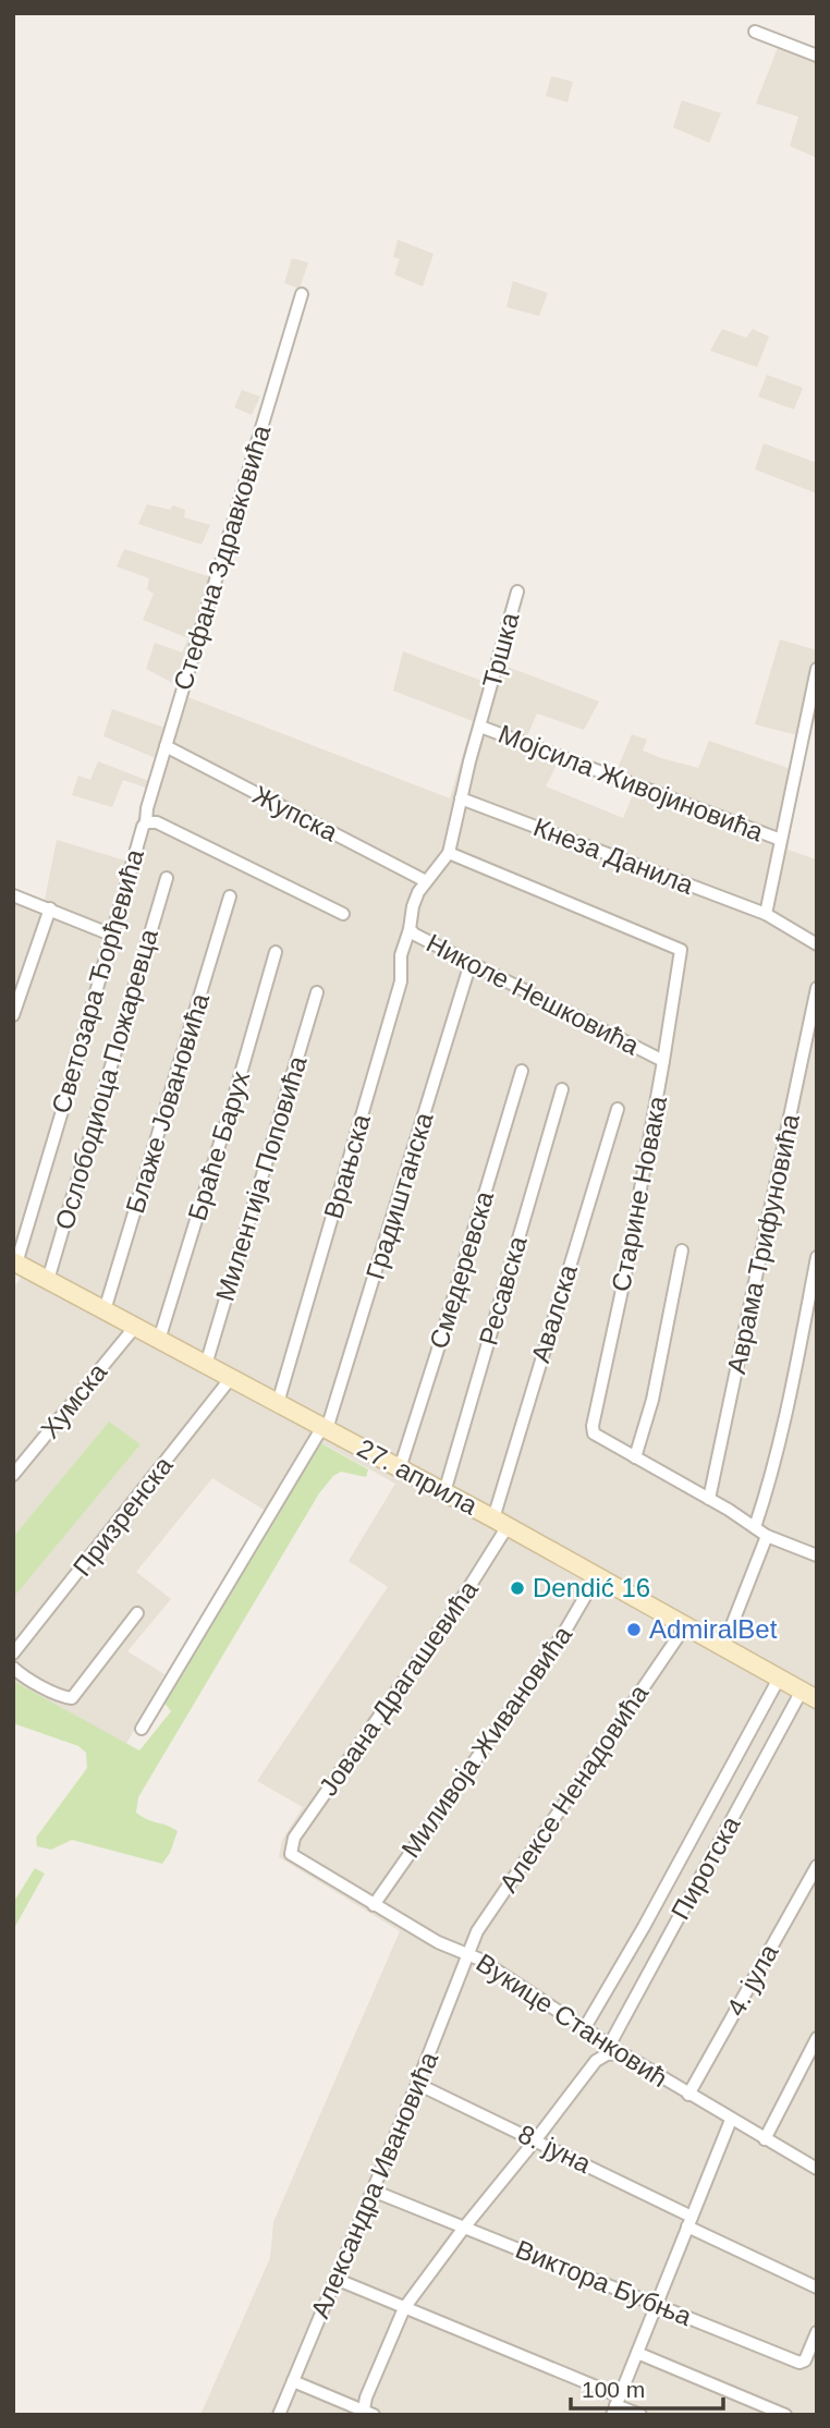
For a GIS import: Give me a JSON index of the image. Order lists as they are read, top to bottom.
{
  "streets": {
    "main road": ["27. априла"],
    "street": [
      "Стефана Здравковића",
      "Тршка",
      "Мојсила Живојиновића",
      "Жупска",
      "Кнеза Данила",
      "Светозара Ђорђевића",
      "Николе Нешковића",
      "Ослободиоца Пожаревца",
      "Блаже Јовановића",
      "Браће Барух",
      "Врањска",
      "Милентија Поповића",
      "Старине Новака",
      "Градиштанска",
      "Аврама Трифуновића",
      "Смедеревска",
      "Ресавска",
      "Авалска",
      "Хумска",
      "Призренска",
      "Јована Драгашевића",
      "Миливоја Живановића",
      "Алексе Ненадовића",
      "Пиротска",
      "4. јула",
      "Вукице Станковић",
      "8. јуна",
      "Александра Ивановића",
      "Виктора Бубња"
    ]
  },
  "crossings": [
    ["Стефана Здравковића", "Жупска"],
    ["Стефана Здравковића", "Светозара Ђорђевића"],
    ["Тршка", "Мојсила Живојиновића"],
    ["Тршка", "Кнеза Данила"],
    ["Тршка", "Николе Нешковића"],
    ["Жупска", "Николе Нешковића"],
    ["Кнеза Данила", "Николе Нешковића"],
    ["Светозара Ђорђевића", "27. априла"],
    ["Николе Нешковића", "Врањска"],
    ["Николе Нешковића", "Старине Новака"],
    ["Николе Нешковића", "Градиштанска"],
    ["Ослободиоца Пожаревца", "27. априла"],
    ["Блаже Јовановића", "27. априла"],
    ["Браће Барух", "27. априла"],
    ["Врањска", "27. априла"],
    ["Милентија Поповића", "27. априла"],
    ["Старине Новака", "Аврама Трифуновића"],
    ["Градиштанска", "27. априла"],
    ["Смедеревска", "27. априла"],
    ["Ресавска", "27. априла"],
    ["Авалска", "27. априла"],
    ["Авалска", "Јована Драгашевића"],
    ["Хумска", "27. априла"],
    ["27. априла", "Призренска"],
    ["27. априла", "Јована Драгашевића"],
    ["27. априла", "Миливоја Живановића"],
    ["27. априла", "Алексе Ненадовића"],
    ["27. априла", "Пиротска"],
    ["Јована Драгашевића", "Вукице Станковић"],
    ["Миливоја Живановића", "Вукице Станковић"],
    ["Алексе Ненадовића", "Вукице Станковић"],
    ["Алексе Ненадовића", "Александра Ивановића"],
    ["Пиротска", "Вукице Станковић"],
    ["Пиротска", "8. јуна"],
    ["Пиротска", "Виктора Бубња"],
    ["4. јула", "Вукице Станковић"],
    ["Вукице Станковић", "Александра Ивановића"],
    ["8. јуна", "Александра Ивановића"],
    ["Александра Ивановића", "Виктора Бубња"]
  ],
  "places": ["Dendić 16", "AdmiralBet"],
  "scale_bar": "100 m"
}
